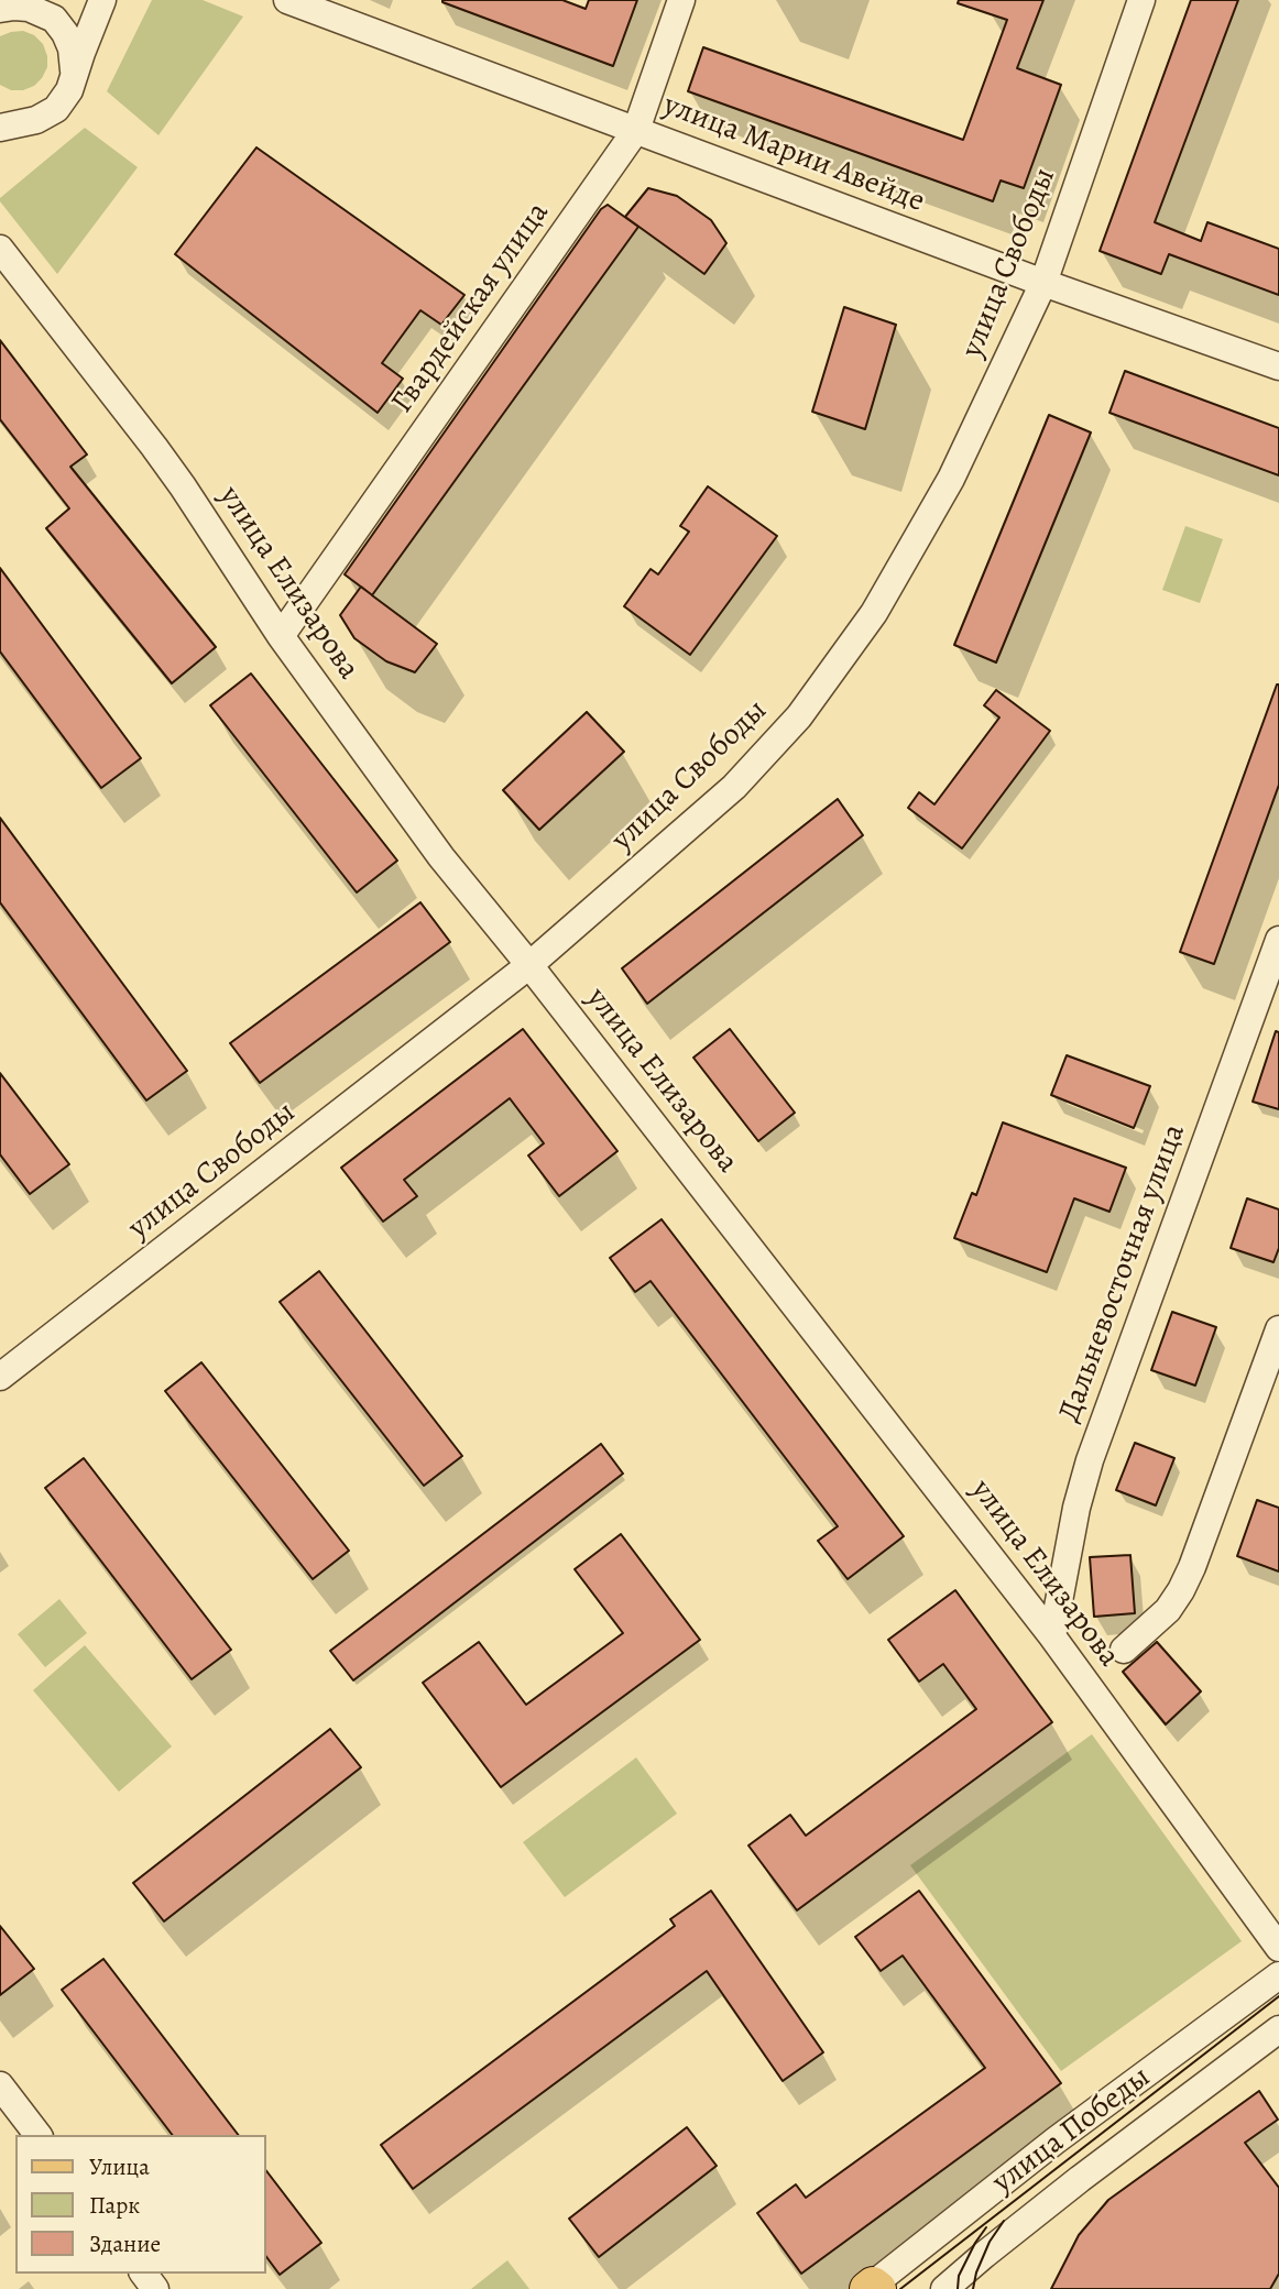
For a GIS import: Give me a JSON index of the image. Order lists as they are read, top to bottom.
{
  "streets": {
    "street": [
      "улица Марии Авейде",
      "улица Свободы",
      "Гвардейская улица",
      "улица Елизарова",
      "Дальневосточная улица",
      "улица Победы"
    ]
  },
  "crossings": [
    ["улица Марии Авейде", "улица Свободы"],
    ["улица Марии Авейде", "Гвардейская улица"],
    ["улица Свободы", "улица Елизарова"],
    ["Гвардейская улица", "улица Елизарова"],
    ["улица Елизарова", "Дальневосточная улица"]
  ],
  "legend": ["Улица", "Парк", "Здание"]
}
